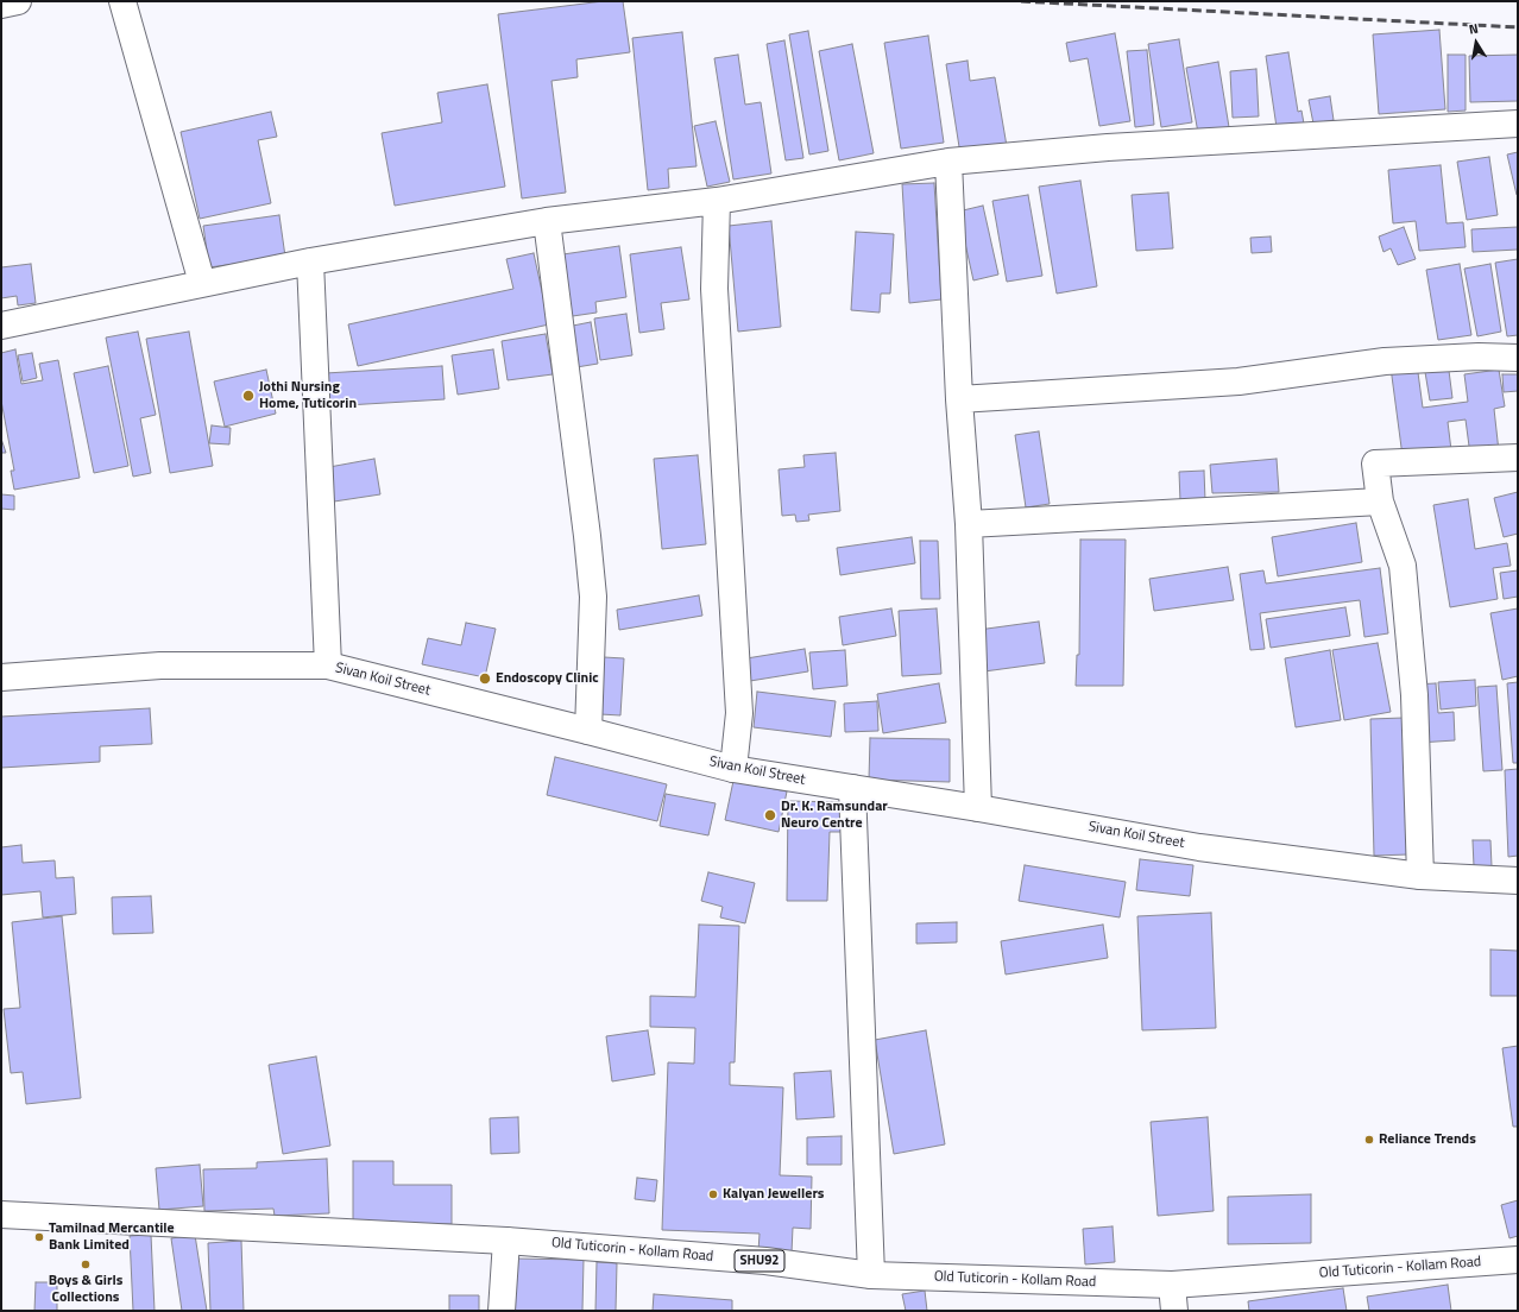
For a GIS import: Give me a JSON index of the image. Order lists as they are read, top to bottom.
{
  "streets": {
    "street": ["Sivan Koil Street", "Old Tuticorin - Kollam Road", "SHU92"]
  },
  "places": [
    "Jothi Nursing Home, Tuticorin",
    "Endoscopy Clinic",
    "Dr. K. Ramsundar Neuro Centre",
    "Reliance Trends",
    "Kalyan Jewellers",
    "Tamilnad Mercantile Bank Limited",
    "Boys & Girls Collections"
  ],
  "north": "top"
}
